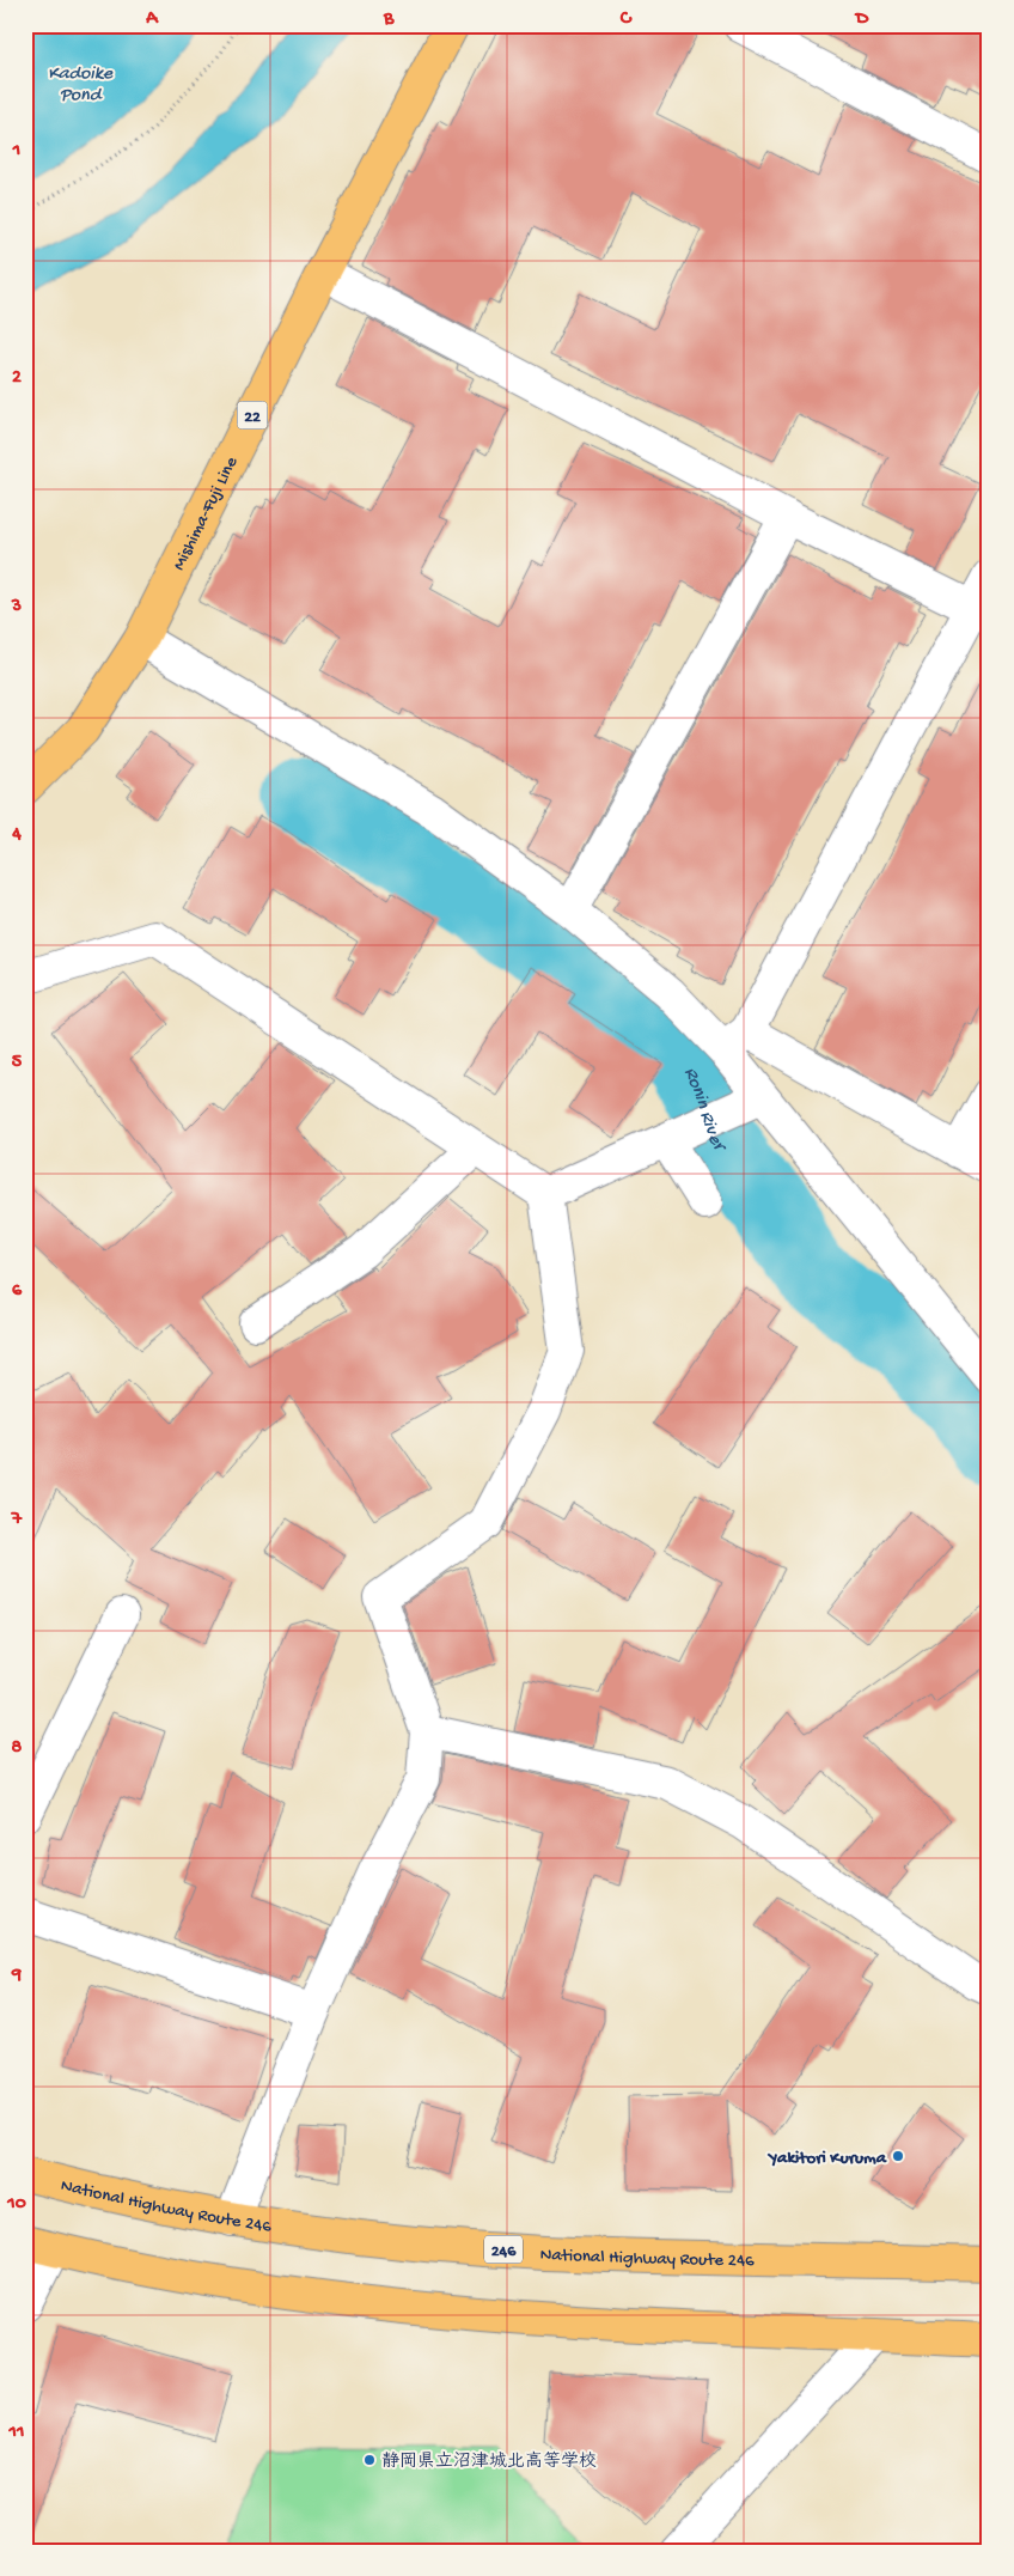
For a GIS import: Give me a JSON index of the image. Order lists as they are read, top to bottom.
{
  "streets": {
    "main road": [
      "22",
      "Mishima-Fuji Line",
      "National Highway Route 246",
      "246"
    ]
  },
  "water": ["Kadoike Pond", "Ronin River"],
  "places": ["Yakitori Kuruma", "静岡県立沼津城北高等学校"],
  "grid": {
    "columns": [
      "A",
      "B",
      "C",
      "D"
    ],
    "rows": [
      "1",
      "2",
      "3",
      "4",
      "5",
      "6",
      "7",
      "8",
      "9",
      "10",
      "11"
    ]
  }
}
